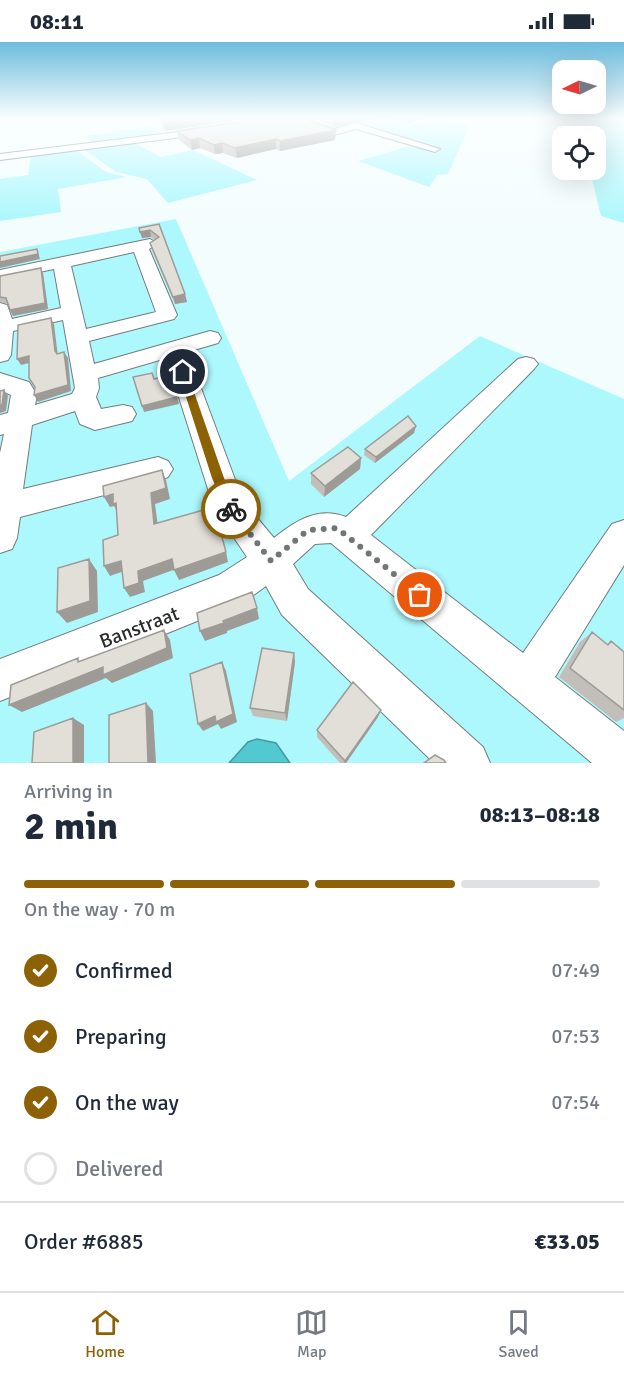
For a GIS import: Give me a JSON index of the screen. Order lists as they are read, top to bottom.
{
  "streets": {
    "street": ["Banstraat"]
  },
  "north": "left",
  "page": {
    "status": "08:11",
    "heading": ["2 min", "Arriving in", "08:13–08:18"],
    "panel": ["Order #6885", "€33.05"],
    "bar": "On the way · 70 m",
    "list": [
      ["Confirmed", "07:49"],
      ["Preparing", "07:53"],
      ["On the way", "07:54"],
      "Delivered"
    ],
    "tabs": ["Home", "Map", "Saved"]
  }
}
